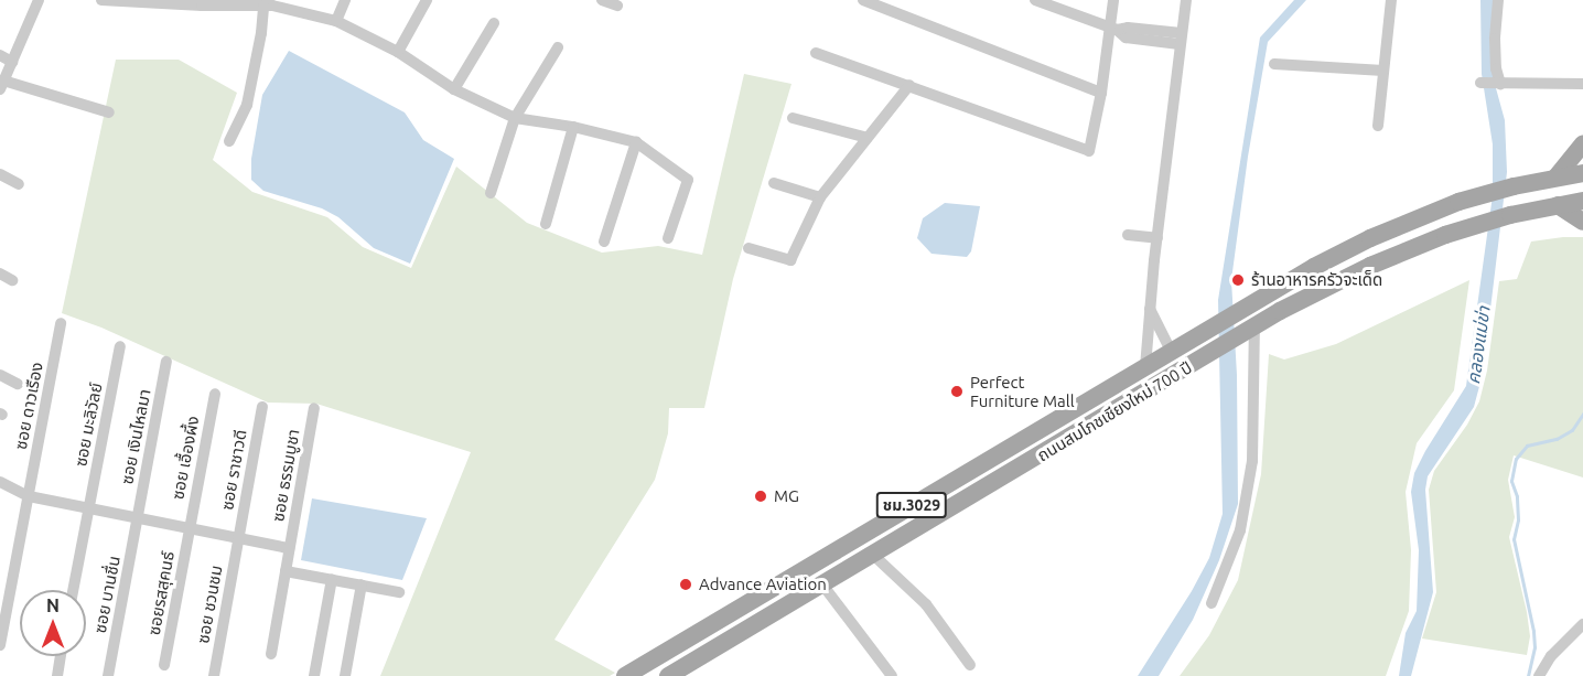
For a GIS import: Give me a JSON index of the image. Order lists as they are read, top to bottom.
{
  "streets": {
    "main road": ["ถนนสมโภชเชียงใหม่ 700 ปี", "ชม.3029"],
    "street": [
      "ซอย ดาวเรือง",
      "ซอย มะลิวัลย์",
      "ซอย เงินไหลมา",
      "ซอย เอื้องผึ้ง",
      "ซอย ราชาวดี",
      "ซอย ธรรมบูชา",
      "ซอยรสสุคนธ์",
      "ซอย บานชื่น",
      "ซอย ชวนชม"
    ]
  },
  "crossings": [
    ["ซอย เงินไหลมา", "ซอย บานชื่น"],
    ["ซอย เอื้องผึ้ง", "ซอยรสสุคนธ์"],
    ["ซอย ราชาวดี", "ซอย ชวนชม"]
  ],
  "water": ["คลองแม่ข่า"],
  "places": [
    "ร้านอาหารครัวจะเด็ด",
    "Perfect Furniture Mall",
    "MG",
    "Advance Aviation"
  ],
  "north": "top"
}
